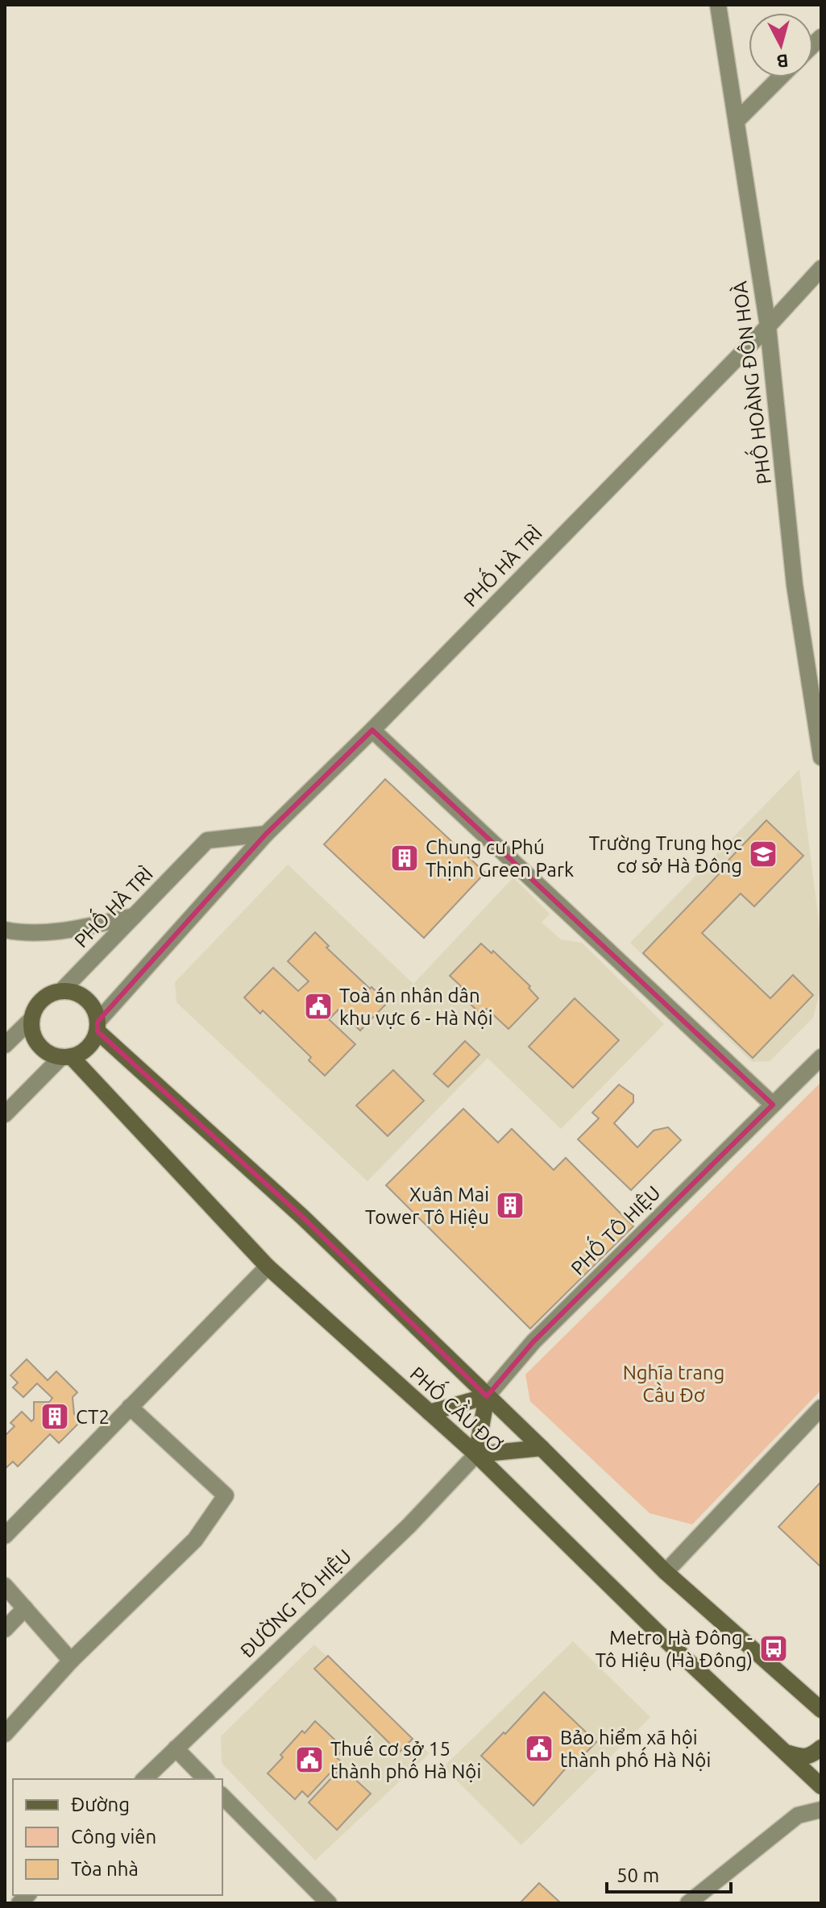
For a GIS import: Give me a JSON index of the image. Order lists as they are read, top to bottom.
{
  "streets": {
    "main road": ["PHỐ CẦU ĐƠ"],
    "street": [
      "PHỐ HOÀNG ĐÔN HOÀ",
      "PHỐ HÀ TRÌ",
      "PHỐ TÔ HIỆU",
      "ĐƯỜNG TÔ HIỆU"
    ]
  },
  "crossings": [
    ["PHỐ HOÀNG ĐÔN HOÀ", "PHỐ HÀ TRÌ"],
    ["PHỐ HÀ TRÌ", "PHỐ CẦU ĐƠ"],
    ["PHỐ TÔ HIỆU", "PHỐ CẦU ĐƠ"],
    ["PHỐ CẦU ĐƠ", "ĐƯỜNG TÔ HIỆU"]
  ],
  "parks": ["Nghĩa trang Cầu Đơ"],
  "places": {
    "school or university": ["Trường Trung học cơ sở Hà Đông"],
    "building": ["Chung cư Phú Thịnh Green Park", "Xuân Mai Tower Tô Hiệu", "CT2"],
    "public building": ["Toà án nhân dân khu vực 6 - Hà Nội", "Bảo hiểm xã hội thành phố Hà Nội", "Thuế cơ sở 15 thành phố Hà Nội"],
    "bus stop": ["Metro Hà Đông - Tô Hiệu (Hà Đông)"]
  },
  "legend": ["Đường", "Công viên", "Tòa nhà"],
  "scale_bar": "50 m",
  "north": "bottom"
}
